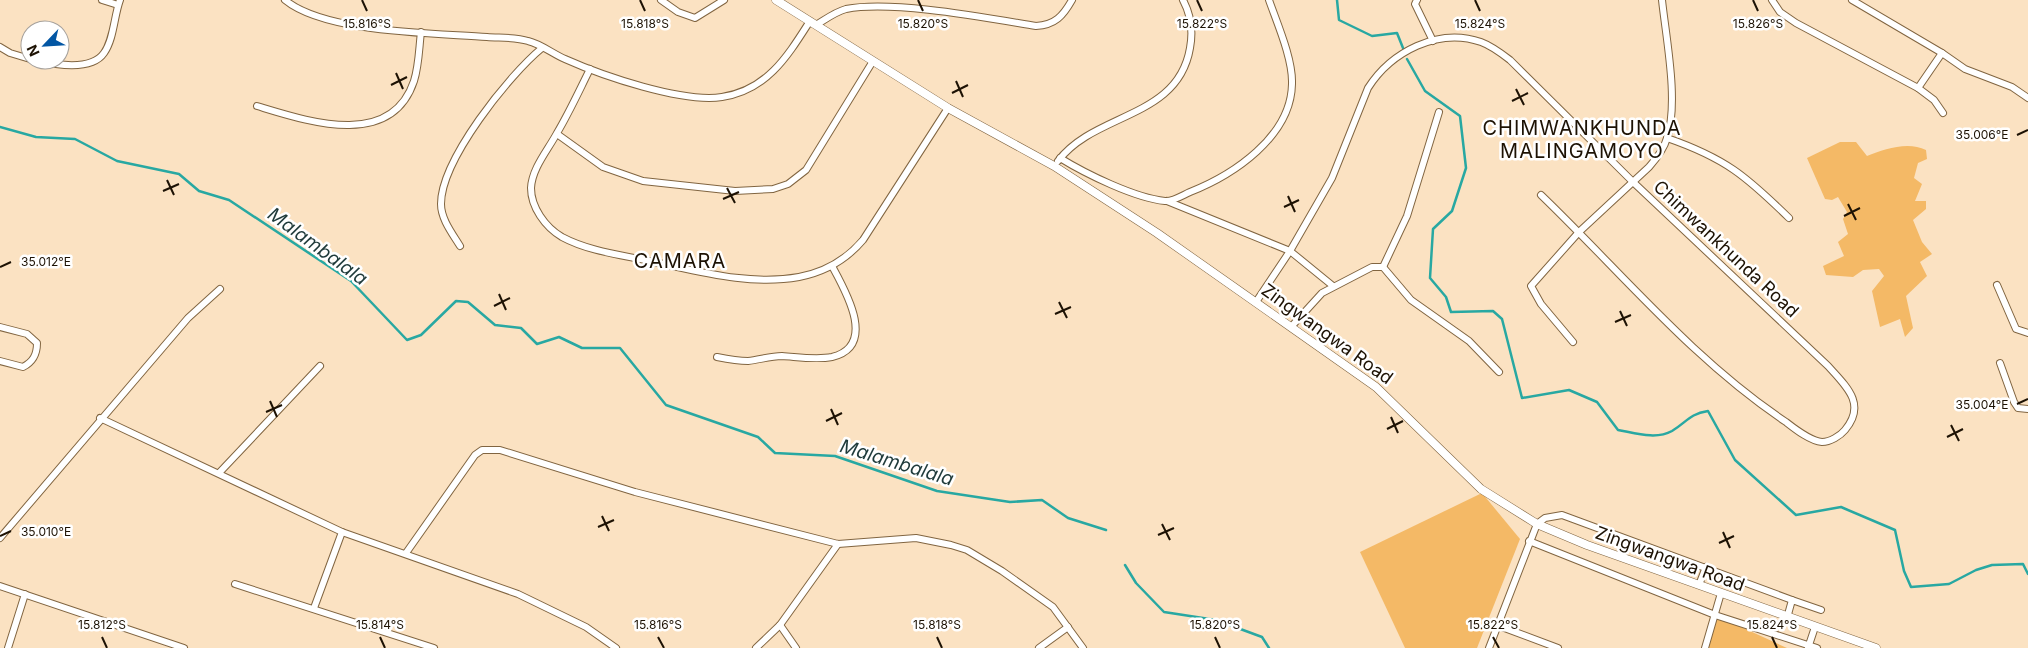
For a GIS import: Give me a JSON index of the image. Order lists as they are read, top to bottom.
{
  "streets": {
    "street": ["Chimwankhunda Road", "Zingwangwa Road"]
  },
  "crossings": [
    ["Chimwankhunda Road", "Zingwangwa Road"]
  ],
  "districts": ["CHIMWANKHUNDA MALINGAMOYO", "CAMARA"],
  "water": ["Malambalala"],
  "north": "bottom left",
  "coordinates": [
    "15.820°S",
    "15.816°S",
    "15.818°S",
    "15.822°S",
    "15.824°S",
    "15.826°S",
    "35.006°E",
    "35.012°E",
    "35.004°E",
    "35.010°E",
    "15.812°S",
    "15.814°S"
  ]
}
